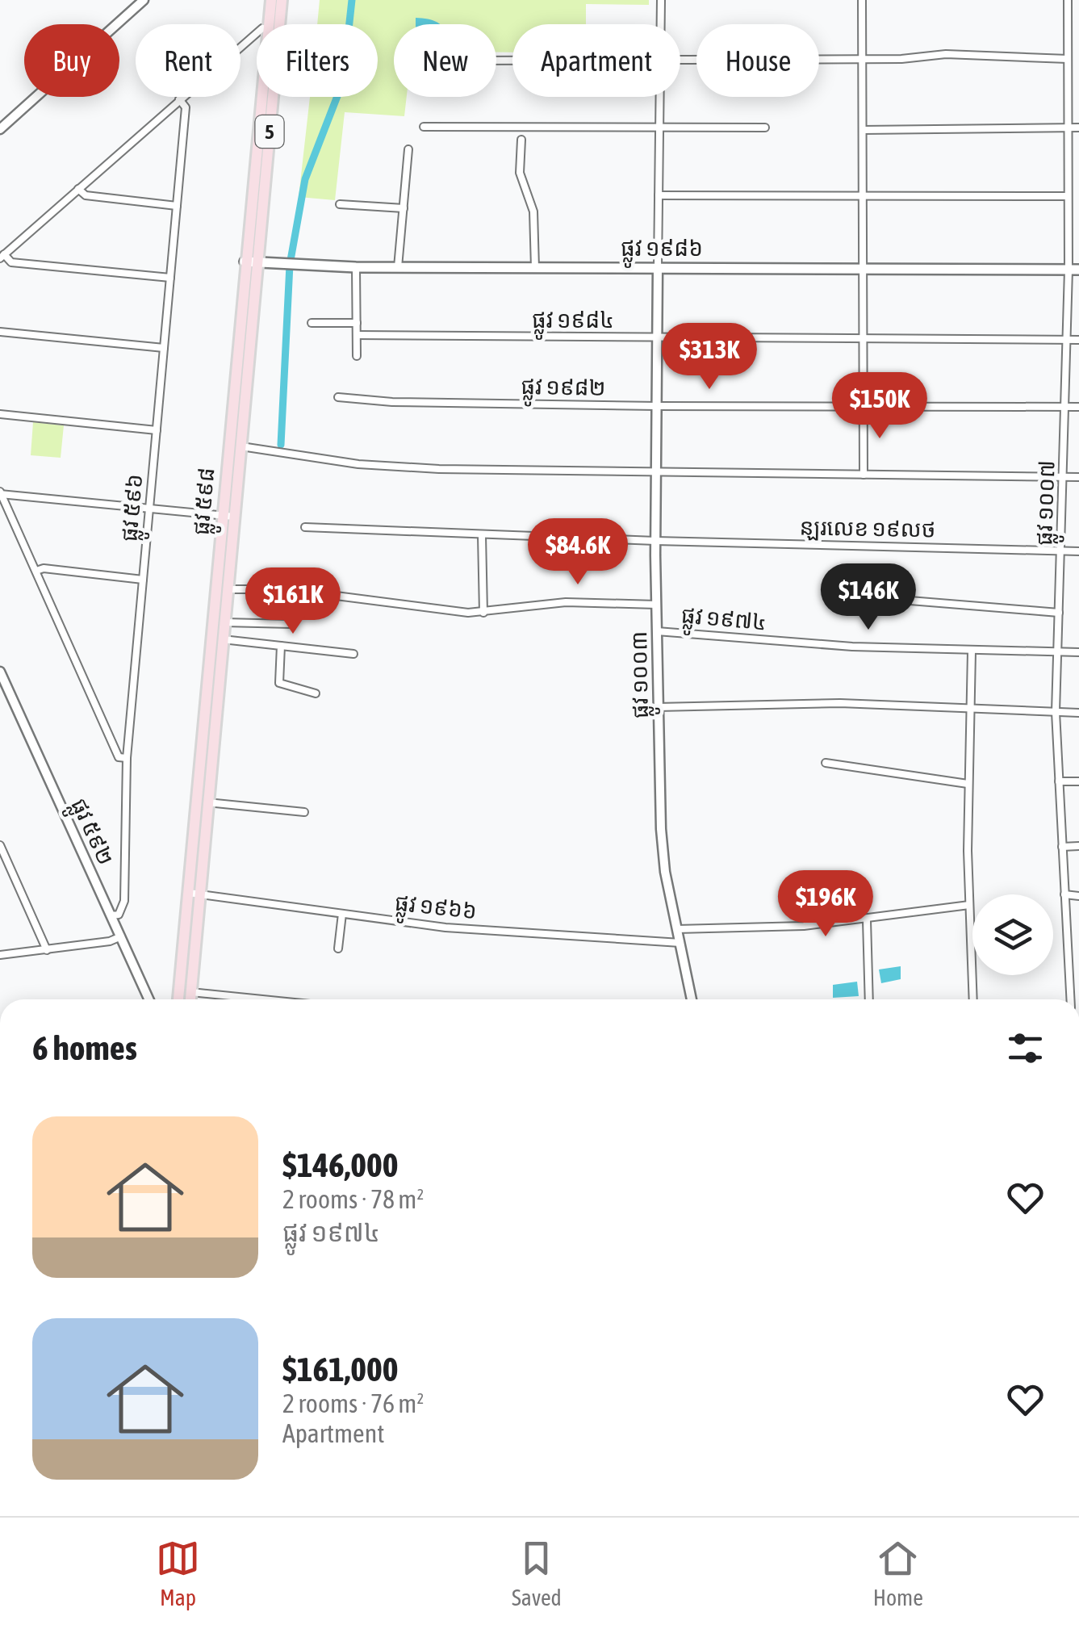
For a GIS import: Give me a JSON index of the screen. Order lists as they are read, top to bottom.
{
  "streets": {
    "main road": ["5", "ផ្លូវ ១៩៨៦", "ផ្លូវ ៥៩៨"],
    "street": [
      "ផ្លូវ ១៩៨៤",
      "ផ្លូវ ១៩៨២",
      "ផ្លូវ ១០០៧",
      "ផ្លូវ ៥៩៦",
      "ន្ឡរលេខ ១៩លថ",
      "ផ្លូវ ១៩៧៤",
      "ផ្លូវ ១០០៣",
      "ផ្លូវ ៥៩២",
      "ផ្លូវ ១៩៦៦"
    ]
  },
  "crossings": [
    ["ផ្លូវ ១៩៨៦", "ផ្លូវ ៥៩៨"],
    ["ផ្លូវ ១៩៨៦", "ផ្លូវ ១០០៧"],
    ["ផ្លូវ ១៩៨៦", "ផ្លូវ ១០០៣"],
    ["ផ្លូវ ១៩៨៤", "ផ្លូវ ១០០៧"],
    ["ផ្លូវ ១៩៨៤", "ផ្លូវ ១០០៣"],
    ["ផ្លូវ ១៩៨២", "ផ្លូវ ១០០៧"],
    ["ផ្លូវ ១៩៨២", "ផ្លូវ ១០០៣"],
    ["ផ្លូវ ៥៩៨", "ផ្លូវ ១៩៦៦"],
    ["ផ្លូវ ១០០៧", "ន្ឡរលេខ ១៩លថ"],
    ["ផ្លូវ ១០០៧", "ផ្លូវ ១៩៧៤"],
    ["ផ្លូវ ៥៩៦", "ផ្លូវ ៥៩២"],
    ["ន្ឡរលេខ ១៩លថ", "ផ្លូវ ១០០៣"],
    ["ផ្លូវ ១៩៧៤", "ផ្លូវ ១០០៣"],
    ["ផ្លូវ ១០០៣", "ផ្លូវ ១៩៦៦"]
  ],
  "page": {
    "chip": [
      "Buy",
      "Rent",
      "Filters",
      "New",
      "Apartment",
      "House"
    ],
    "price": [
      "$313K",
      "$150K",
      "$84.6K",
      "$146K",
      "$161K",
      "$196K"
    ],
    "heading": "6 homes",
    "list": [
      {
        "name": "$146,000",
        "note": "2 rooms · 78 m² · ផ្លូវ ១៩៧៤"
      },
      {
        "name": "$161,000",
        "note": "2 rooms · 76 m² · Apartment"
      }
    ],
    "tabs": ["Map", "Saved", "Home"]
  }
}
